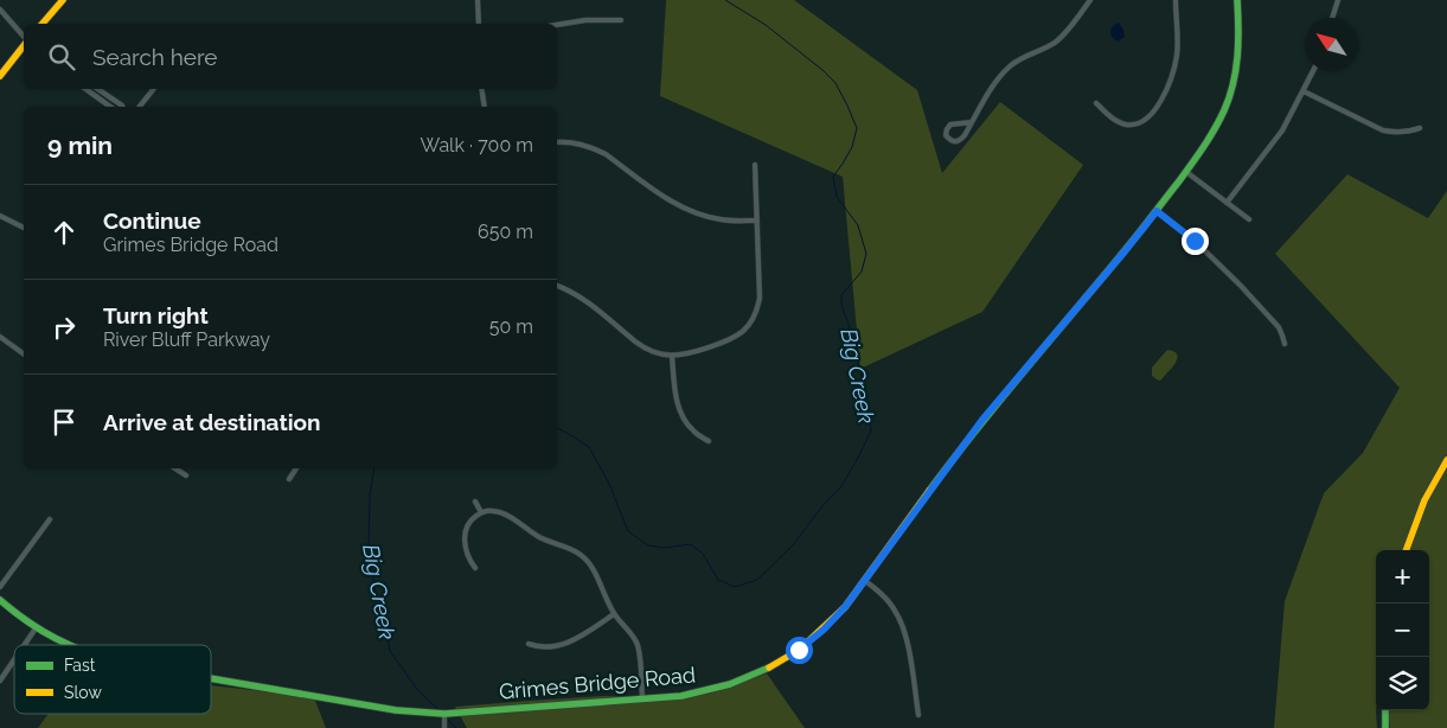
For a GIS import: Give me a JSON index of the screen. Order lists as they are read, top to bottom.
{
  "streets": {
    "street": ["Grimes Bridge Road"]
  },
  "water": ["Big Creek"],
  "legend": ["Fast", "Slow"],
  "north": "top left",
  "page": {
    "search": "Search here",
    "heading": ["9 min", "Walk · 700 m"],
    "list": [
      ["Continue", "Grimes Bridge Road", "650 m"],
      ["Turn right", "River Bluff Parkway", "50 m"],
      "Arrive at destination"
    ],
    "map_buttons": ["+", "−"]
  }
}
